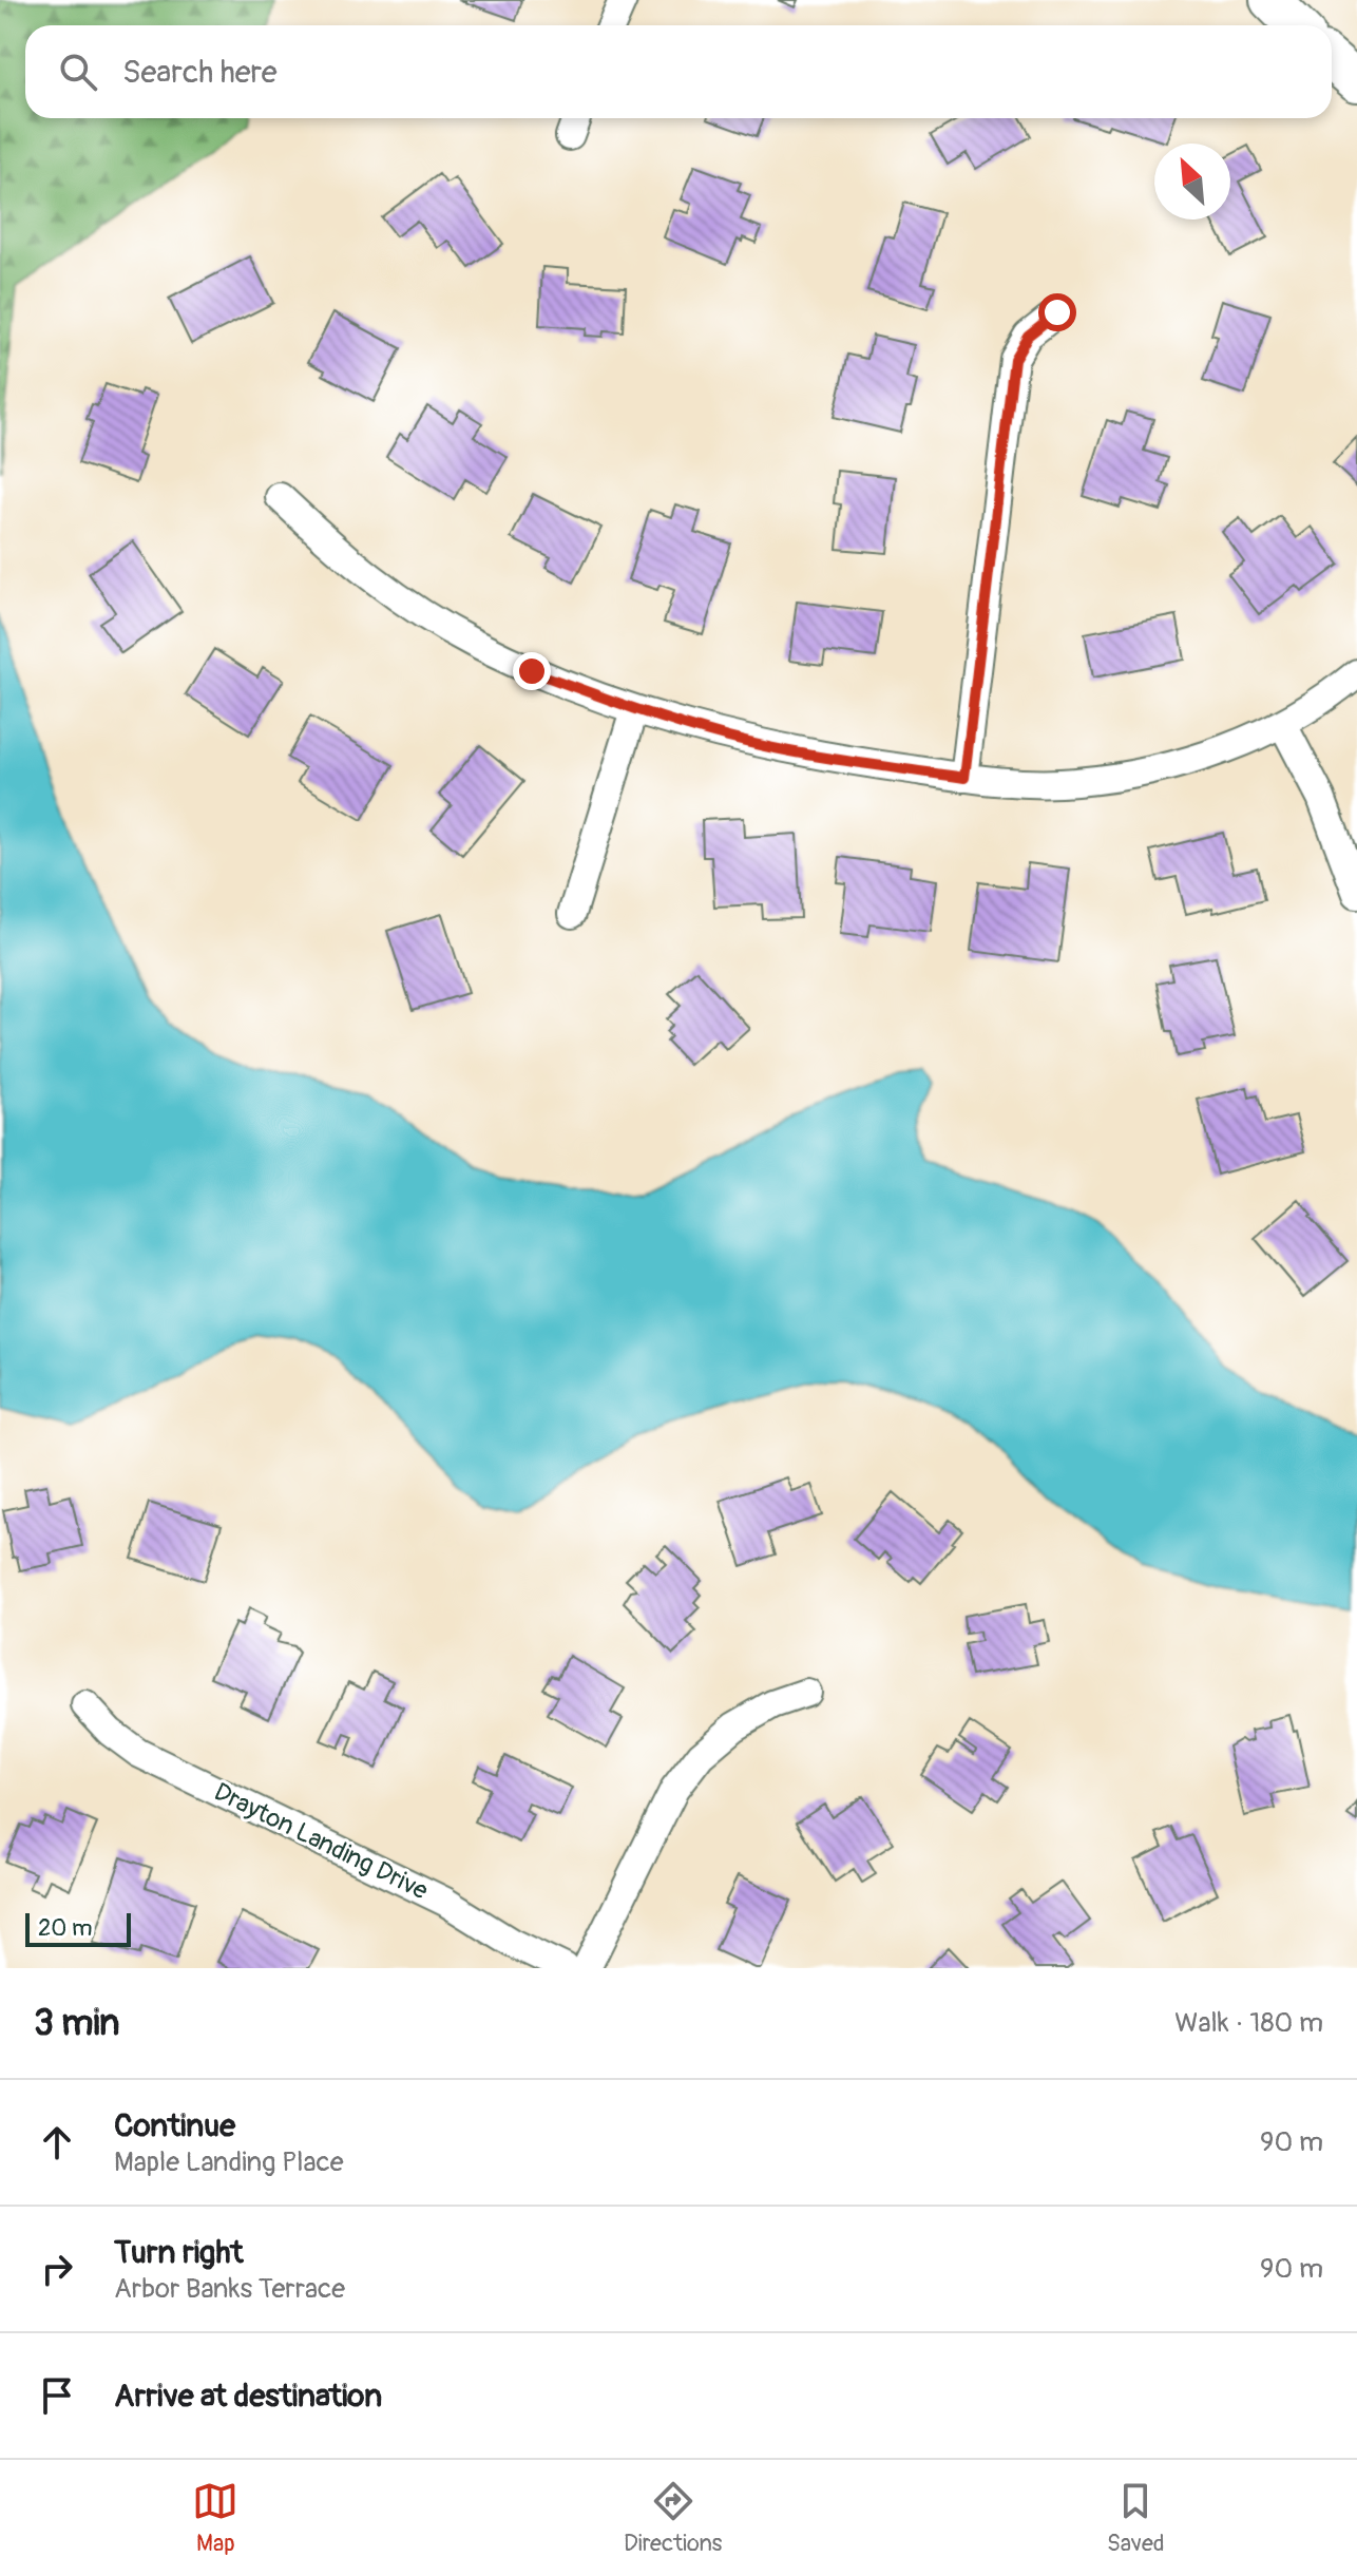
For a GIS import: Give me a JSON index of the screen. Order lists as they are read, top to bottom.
{
  "streets": {
    "street": ["Drayton Landing Drive"]
  },
  "scale_bar": "20 m",
  "north": "top left",
  "page": {
    "search": "Search here",
    "scale": "20 m",
    "heading": ["3 min", "Walk · 180 m"],
    "list": [
      ["Continue", "Maple Landing Place", "90 m"],
      ["Turn right", "Arbor Banks Terrace", "90 m"],
      "Arrive at destination"
    ],
    "nav": ["Map", "Directions", "Saved"]
  }
}
